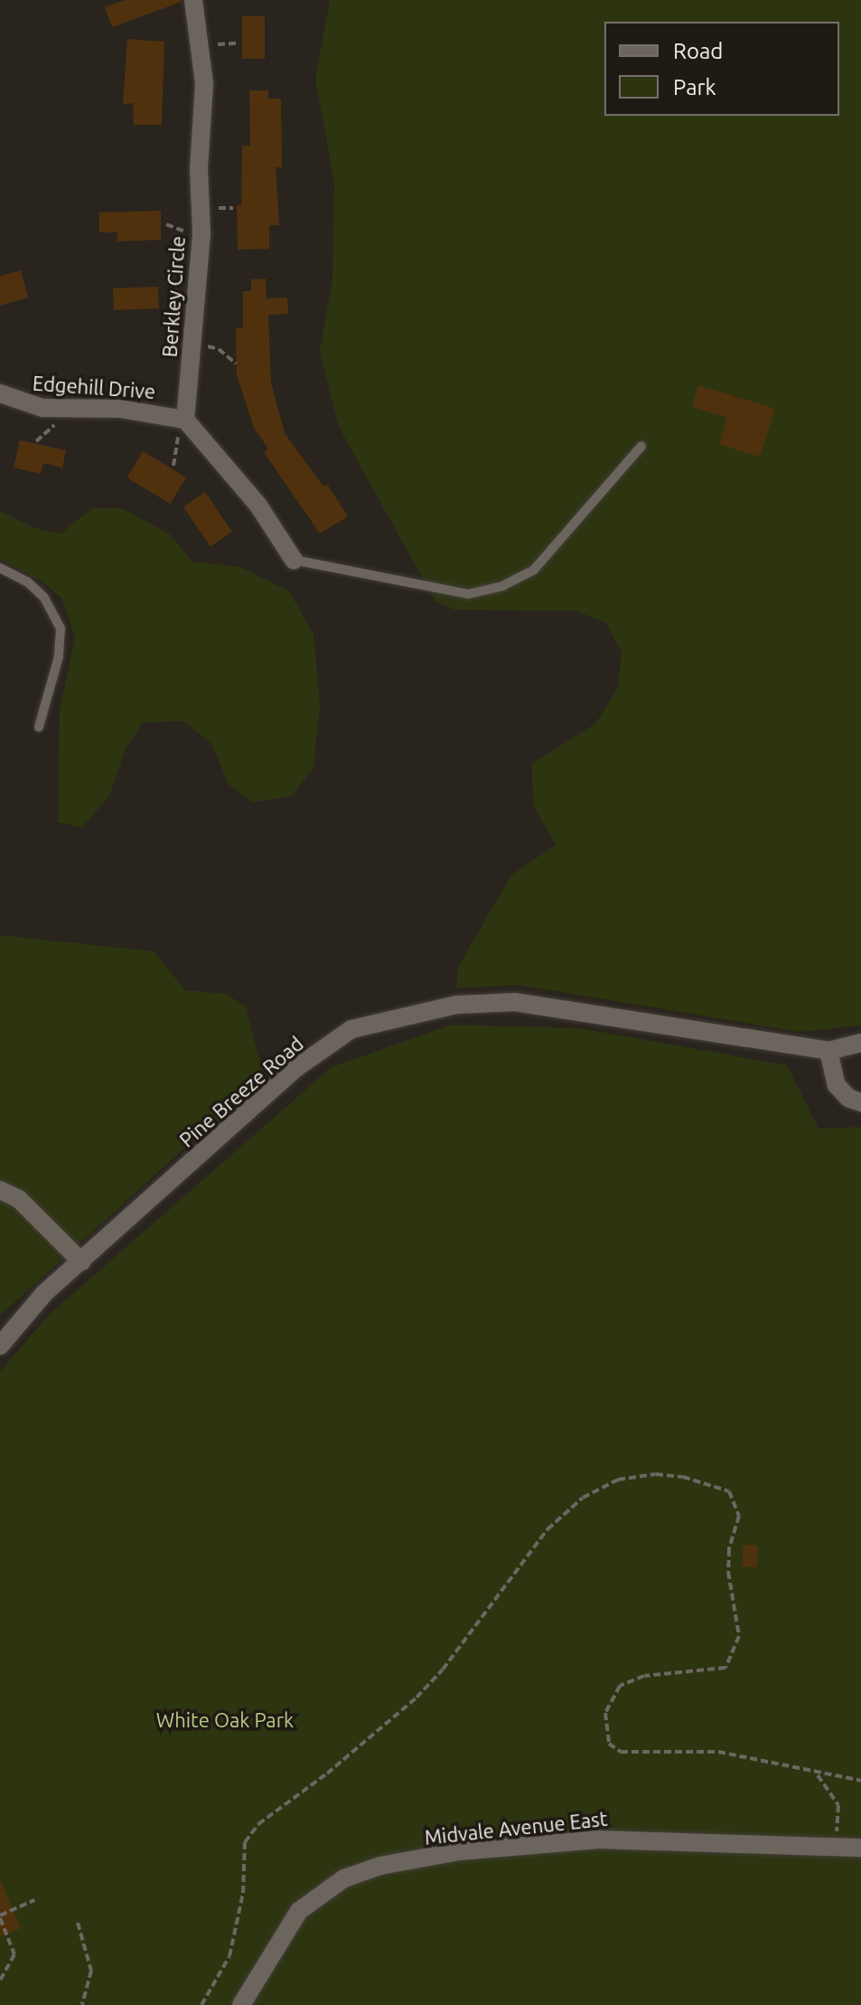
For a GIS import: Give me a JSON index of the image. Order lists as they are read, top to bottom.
{
  "streets": {
    "street": [
      "Berkley Circle",
      "Edgehill Drive",
      "Pine Breeze Road",
      "Midvale Avenue East"
    ]
  },
  "crossings": [
    ["Berkley Circle", "Edgehill Drive"]
  ],
  "parks": ["White Oak Park"],
  "legend": ["Road", "Park"]
}
